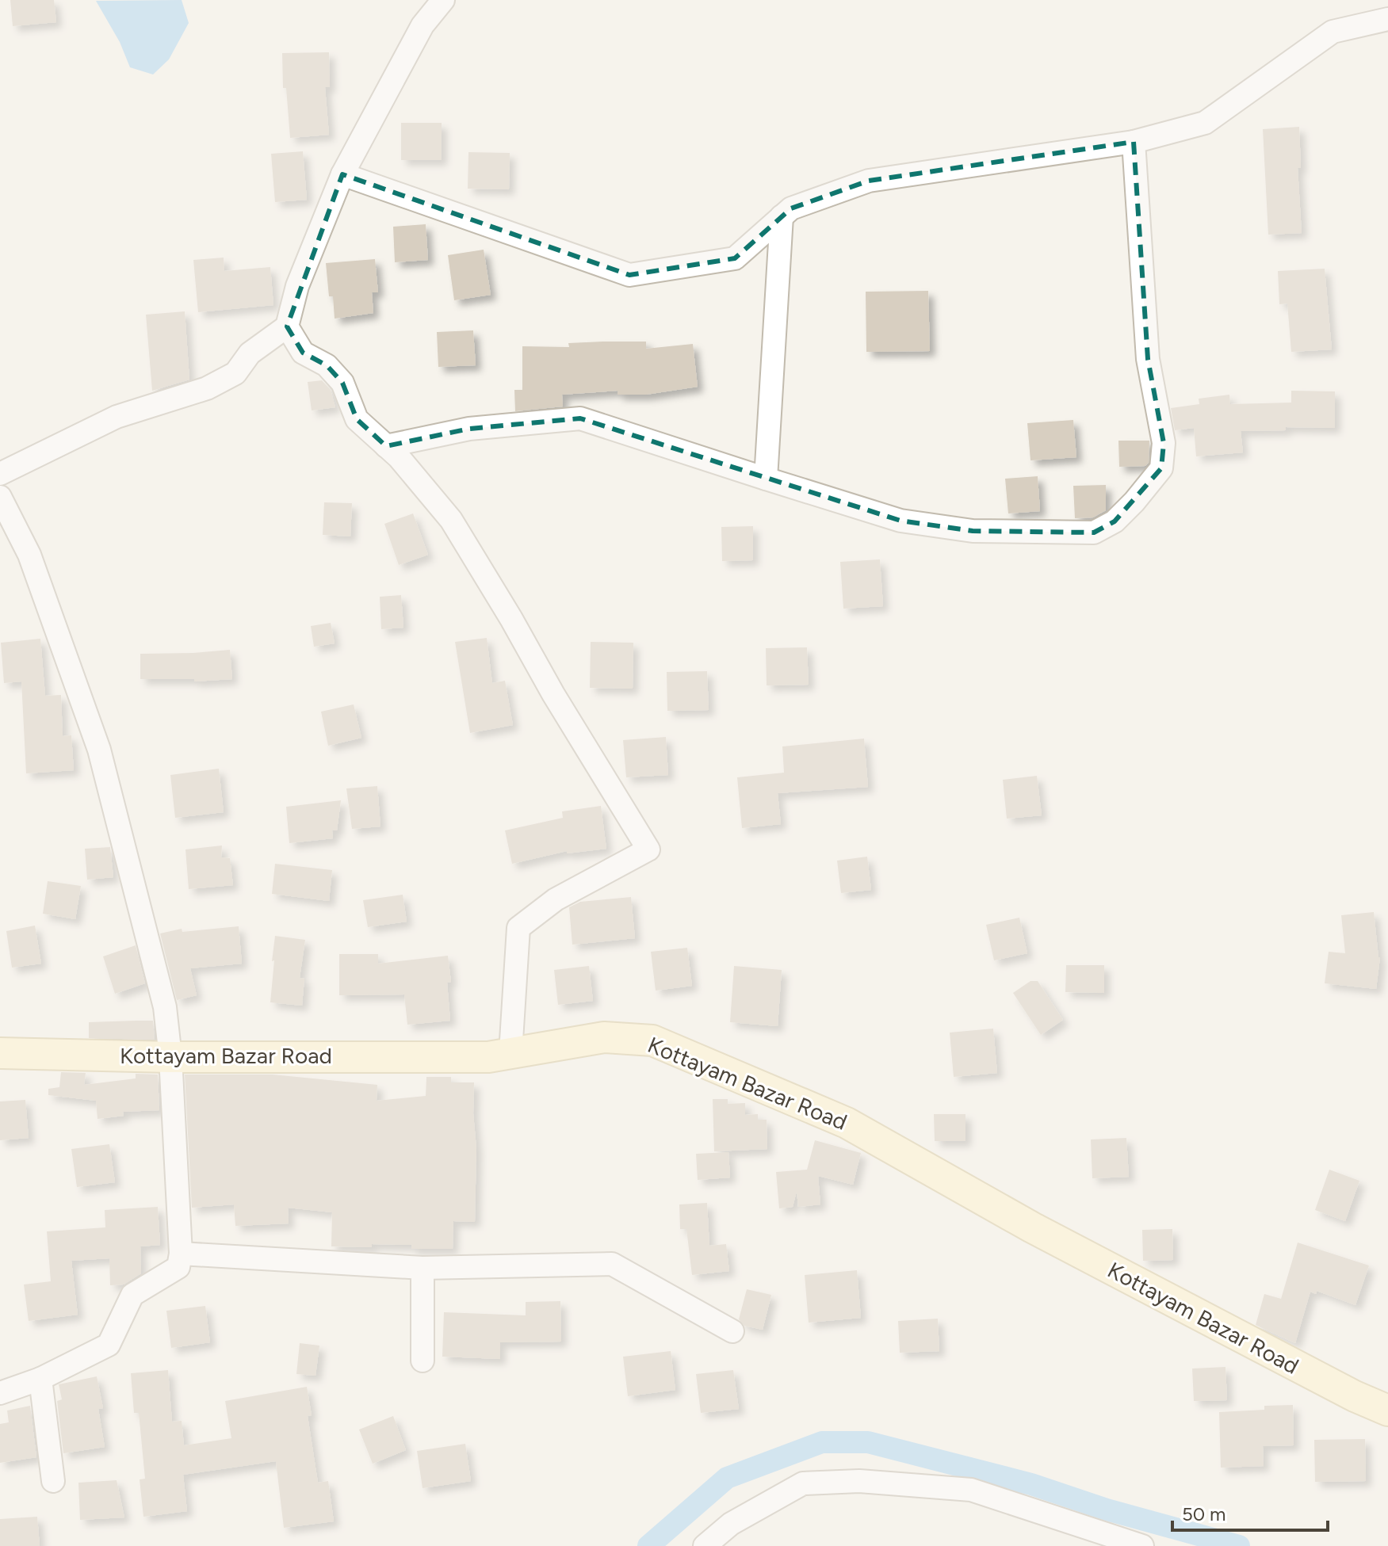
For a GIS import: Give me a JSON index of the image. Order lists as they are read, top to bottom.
{
  "streets": {
    "main road": ["Kottayam Bazar Road"]
  },
  "scale_bar": "50 m"
}
